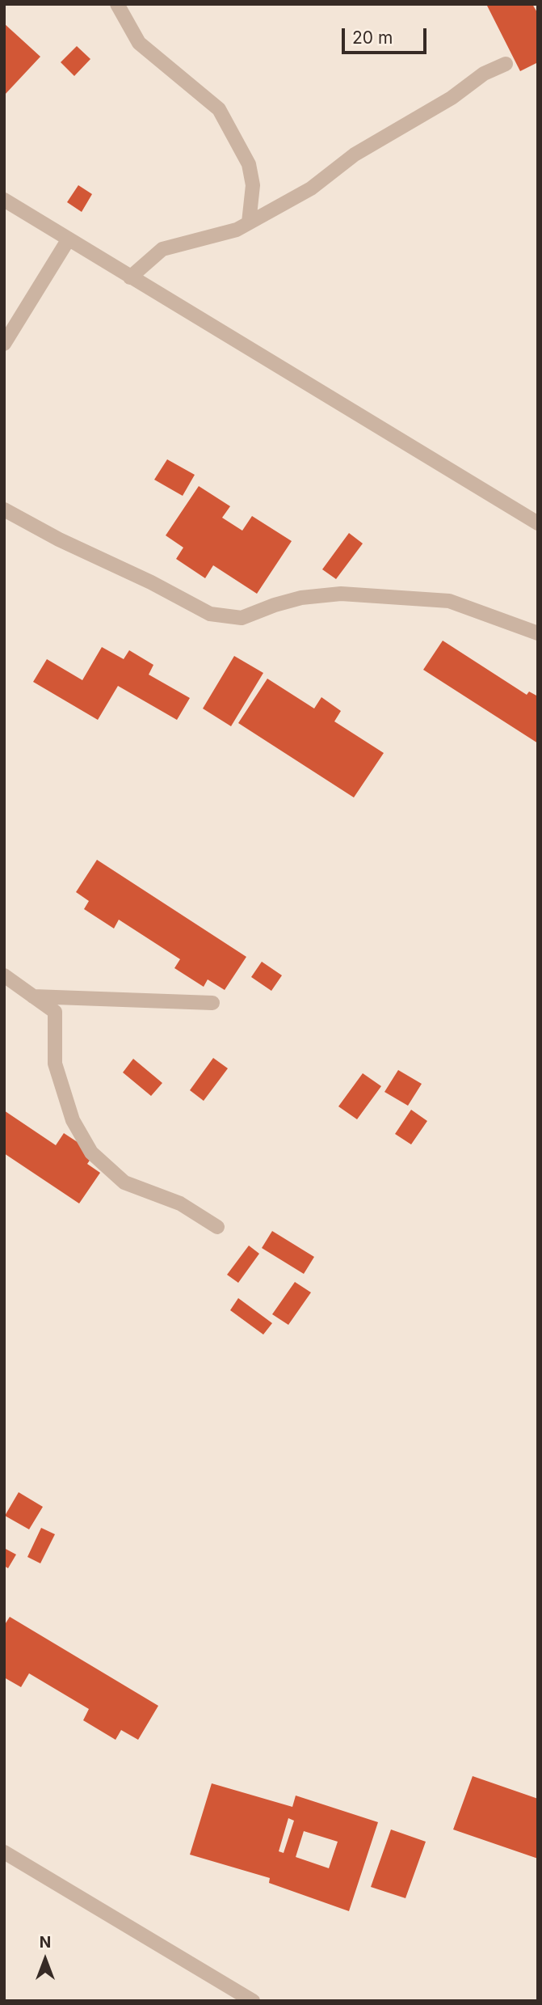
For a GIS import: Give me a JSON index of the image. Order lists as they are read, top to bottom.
{
  "scale_bar": "20 m",
  "north": "top"
}
